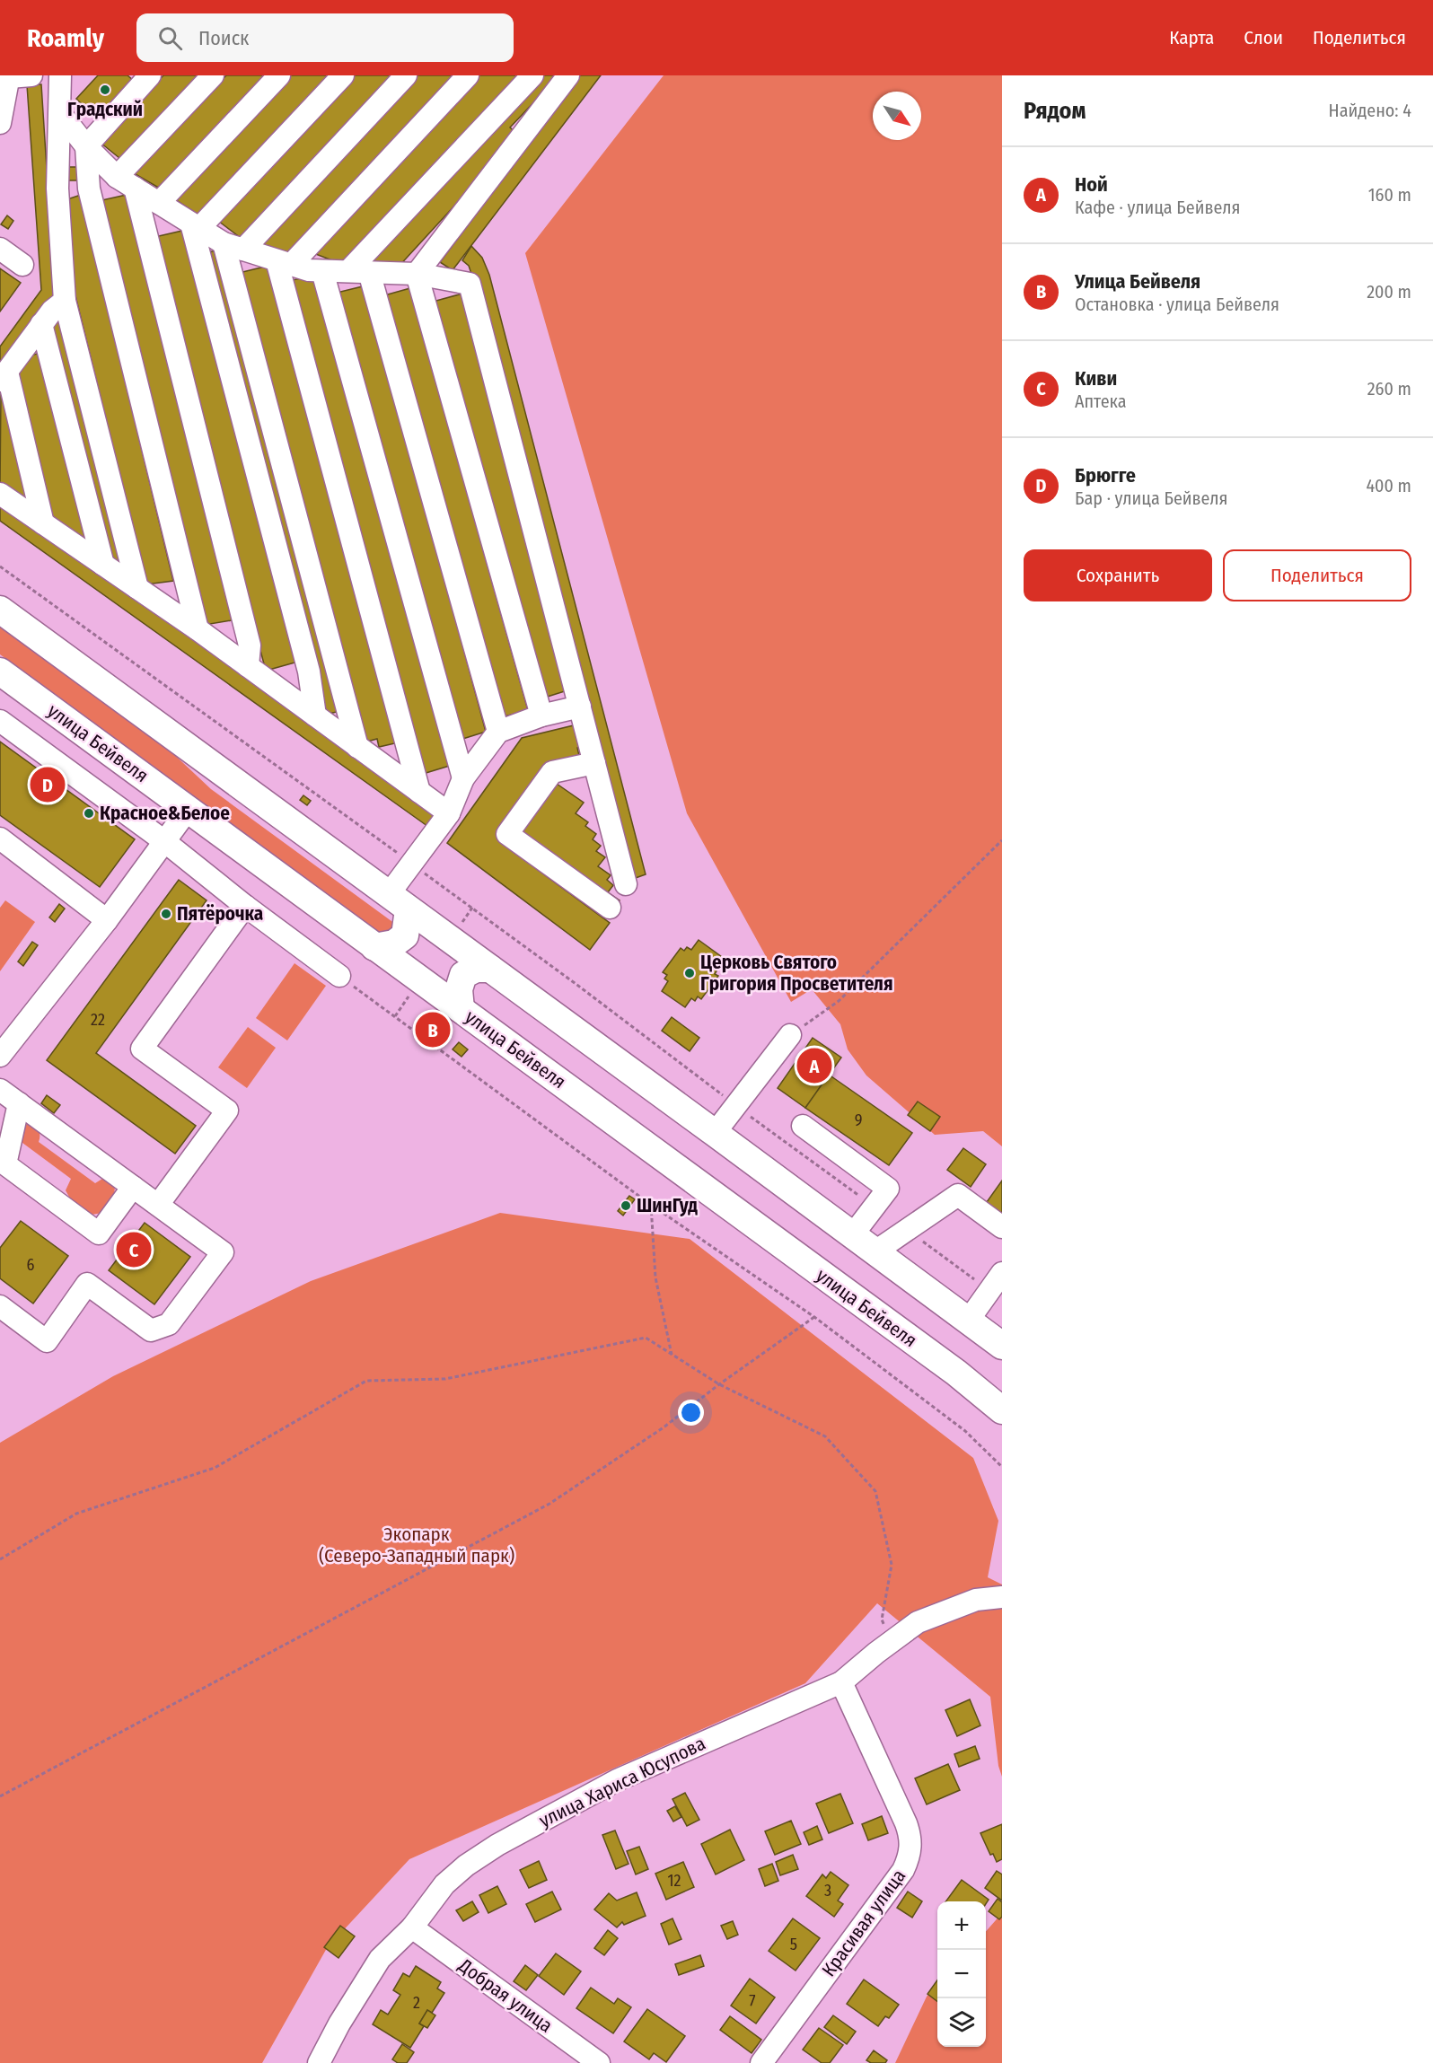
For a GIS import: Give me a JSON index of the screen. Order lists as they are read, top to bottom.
{
  "streets": {
    "main road": ["улица Бейвеля"],
    "street": ["улица Хариса Юсупова", "Красивая улица", "Добрая улица"]
  },
  "crossings": [
    ["улица Хариса Юсупова", "Красивая улица"],
    ["улица Хариса Юсупова", "Добрая улица"]
  ],
  "parks": ["Экопарк (Северо-Западный парк)"],
  "places": [
    "Градский",
    "Красное&Белое",
    "Пятёрочка",
    "Церковь Святого Григория Просветителя",
    "ШинГуд"
  ],
  "house_numbers": [
    "22",
    "9",
    "6",
    "12",
    "3",
    "5",
    "7",
    "2"
  ],
  "north": "bottom right",
  "page": {
    "header": "Roamly",
    "search": "Поиск",
    "nav": ["Карта", "Слои", "Поделиться"],
    "heading": ["Рядом", "Найдено: 4"],
    "list": [
      {
        "mark": "A",
        "name": "Ной",
        "note": "Кафе · улица Бейвеля",
        "value": "160 m"
      },
      {
        "mark": "B",
        "name": "Улица Бейвеля",
        "note": "Остановка · улица Бейвеля",
        "value": "200 m"
      },
      {
        "mark": "C",
        "name": "Киви",
        "note": "Аптека",
        "value": "260 m"
      },
      {
        "mark": "D",
        "name": "Брюгге",
        "note": "Бар · улица Бейвеля",
        "value": "400 m"
      }
    ],
    "buttons": ["Сохранить", "Поделиться"],
    "pins": [
      "D",
      "B",
      "A",
      "C"
    ],
    "map_buttons": ["+", "−"]
  }
}
